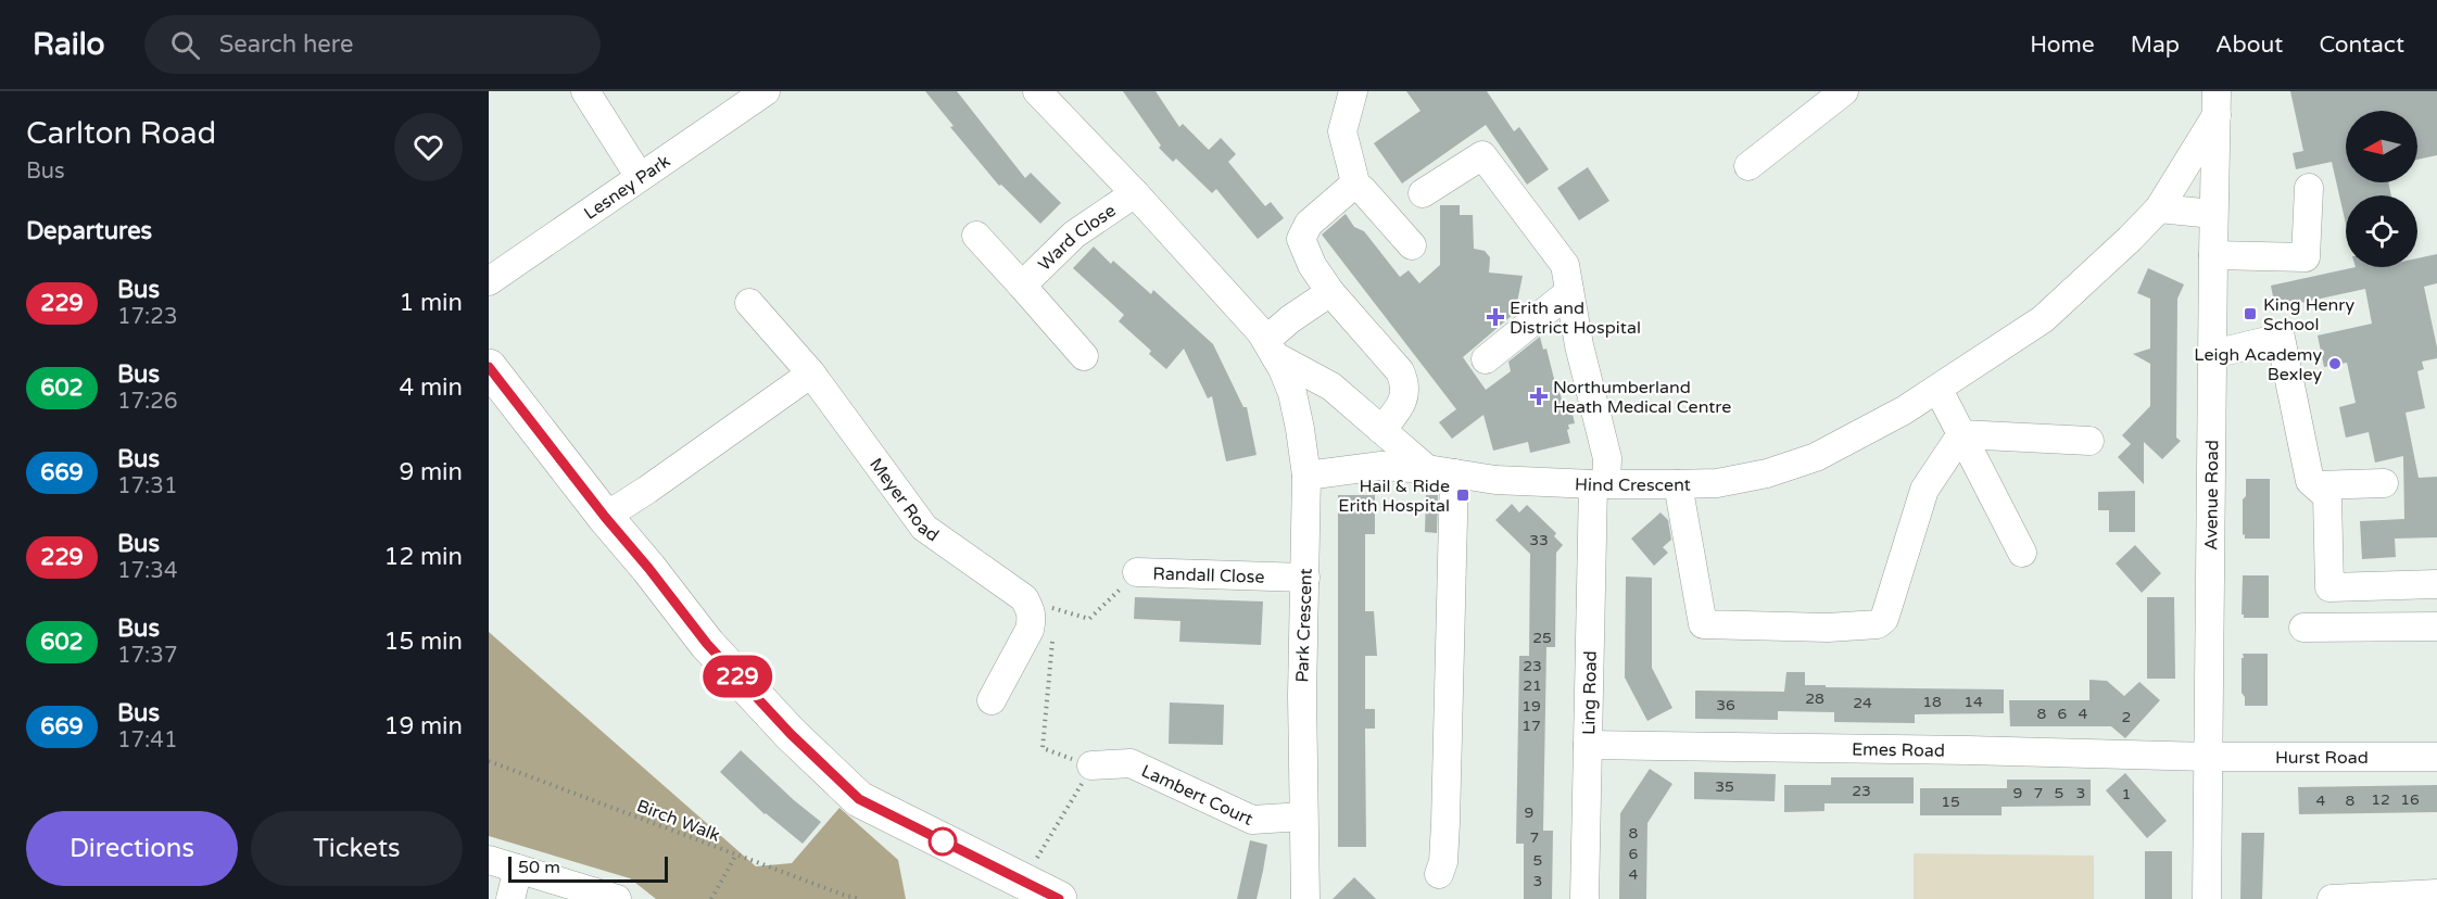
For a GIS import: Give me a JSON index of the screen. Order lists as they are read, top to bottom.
{
  "streets": {
    "street": [
      "Lesney Park",
      "Ward Close",
      "Hind Crescent",
      "Avenue Road",
      "Meyer Road",
      "Randall Close",
      "Park Crescent",
      "Ling Road",
      "Emes Road",
      "Hurst Road",
      "Lambert Court"
    ],
    "path": ["Birch Walk"]
  },
  "crossings": [
    ["Ward Close", "Park Crescent"],
    ["Hind Crescent", "Avenue Road"],
    ["Hind Crescent", "Park Crescent"],
    ["Hind Crescent", "Ling Road"],
    ["Avenue Road", "Emes Road"],
    ["Avenue Road", "Hurst Road"],
    ["Randall Close", "Park Crescent"],
    ["Park Crescent", "Lambert Court"],
    ["Ling Road", "Emes Road"],
    ["Emes Road", "Hurst Road"]
  ],
  "places": {
    "transit": ["King Henry School", "Hail & Ride Erith Hospital"],
    "health": ["Erith and District Hospital", "Northumberland Heath Medical Centre"],
    "other": ["Leigh Academy Bexley"]
  },
  "lines": ["bus line 229"],
  "house_numbers": [
    "33",
    "25",
    "23",
    "21",
    "28",
    "18",
    "14",
    "24",
    "36",
    "19",
    "8",
    "6",
    "4",
    "2",
    "17",
    "35",
    "23",
    "9",
    "7",
    "5",
    "3",
    "1",
    "12",
    "16",
    "4",
    "8",
    "15",
    "9",
    "8",
    "7",
    "6",
    "5",
    "4",
    "3"
  ],
  "scale_bar": "50 m",
  "north": "left",
  "page": {
    "header": "Railo",
    "search": "Search here",
    "nav": [
      "Home",
      "Map",
      "About",
      "Contact"
    ],
    "heading": [
      ["Carlton Road", "Bus"],
      "Departures"
    ],
    "on_map": "229",
    "list": [
      {
        "mark": "229",
        "name": "Bus",
        "note": "17:23",
        "value": "1 min"
      },
      {
        "mark": "602",
        "name": "Bus",
        "note": "17:26",
        "value": "4 min"
      },
      {
        "mark": "669",
        "name": "Bus",
        "note": "17:31",
        "value": "9 min"
      },
      {
        "mark": "229",
        "name": "Bus",
        "note": "17:34",
        "value": "12 min"
      },
      {
        "mark": "602",
        "name": "Bus",
        "note": "17:37",
        "value": "15 min"
      },
      {
        "mark": "669",
        "name": "Bus",
        "note": "17:41",
        "value": "19 min"
      }
    ],
    "buttons": ["Directions", "Tickets"],
    "scale": "50 m"
  }
}
